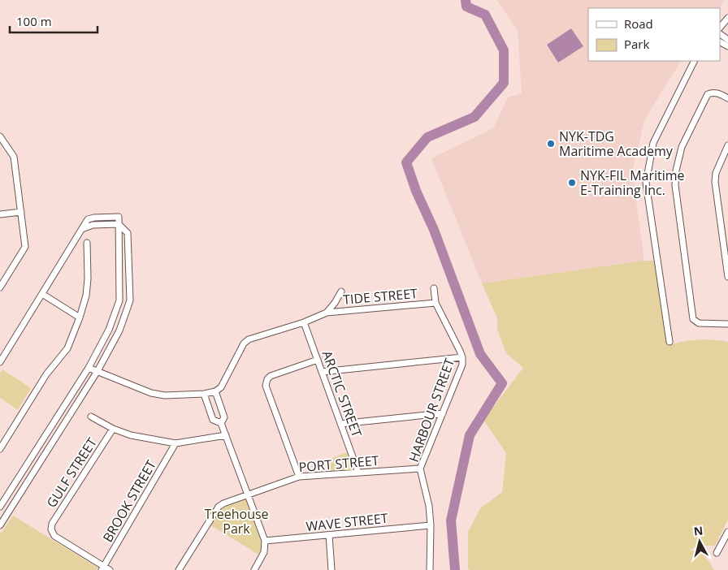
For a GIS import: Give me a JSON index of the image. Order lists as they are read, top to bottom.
{
  "streets": {
    "street": [
      "TIDE STREET",
      "ARCTIC STREET",
      "HARBOUR STREET",
      "PORT STREET",
      "GULF STREET",
      "BROOK STREET",
      "WAVE STREET"
    ]
  },
  "crossings": [
    ["TIDE STREET", "HARBOUR STREET"],
    ["ARCTIC STREET", "PORT STREET"],
    ["HARBOUR STREET", "PORT STREET"],
    ["HARBOUR STREET", "WAVE STREET"],
    ["GULF STREET", "BROOK STREET"]
  ],
  "parks": ["Treehouse Park"],
  "places": ["NYK-TDG Maritime Academy", "NYK-FIL Maritime E-Training Inc."],
  "legend": ["Road", "Park"],
  "scale_bar": "100 m",
  "north": "top"
}
